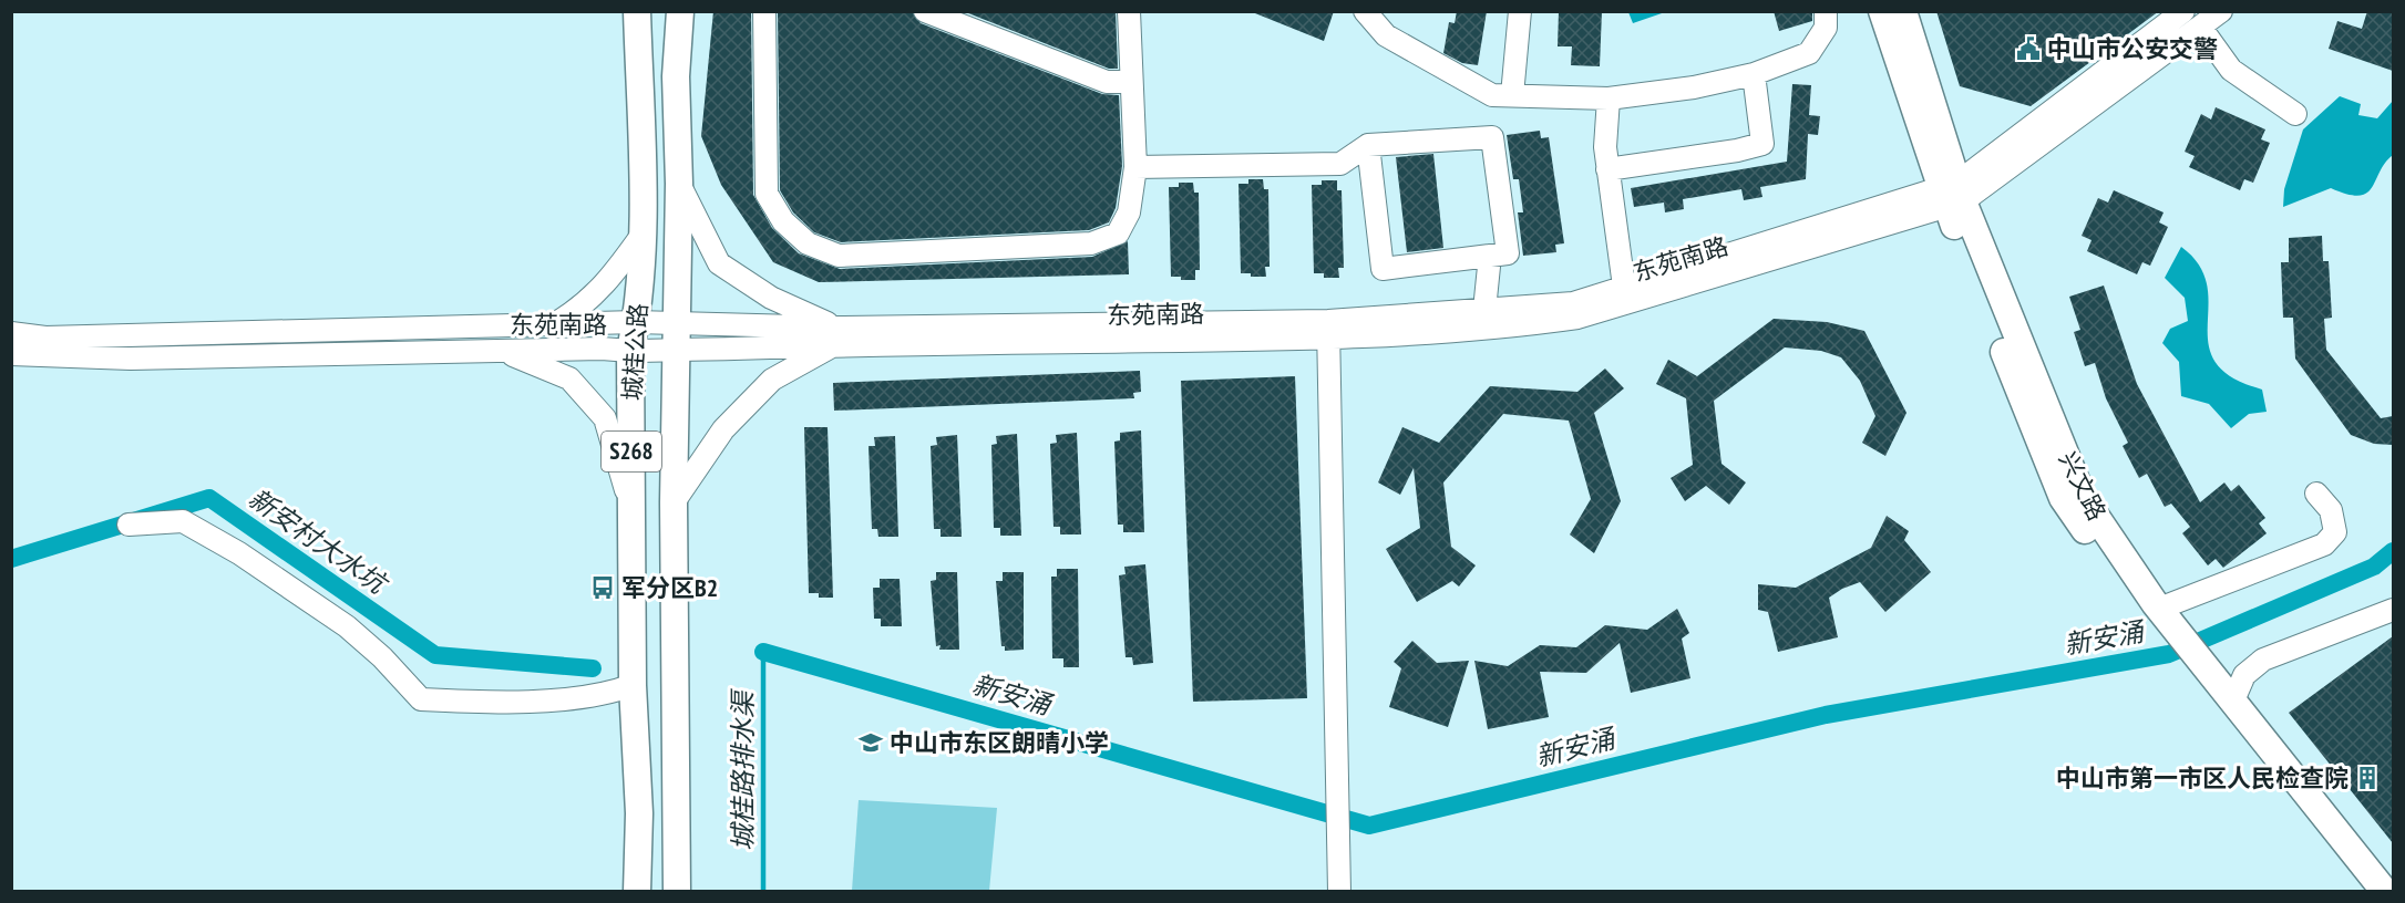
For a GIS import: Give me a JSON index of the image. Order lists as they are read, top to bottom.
{
  "streets": {
    "main road": ["城桂公路", "S268", "兴文路"],
    "street": ["东苑南路"]
  },
  "crossings": [
    ["东苑南路", "城桂公路"],
    ["东苑南路", "兴文路"]
  ],
  "water": ["新安村大水坑", "新安涌", "城桂路排水渠"],
  "places": {
    "public building": ["中山市公安交警"],
    "bus stop": ["军分区B2"],
    "school or university": ["中山市东区朗晴小学"],
    "building": ["中山市第一市区人民检查院"]
  }
}
